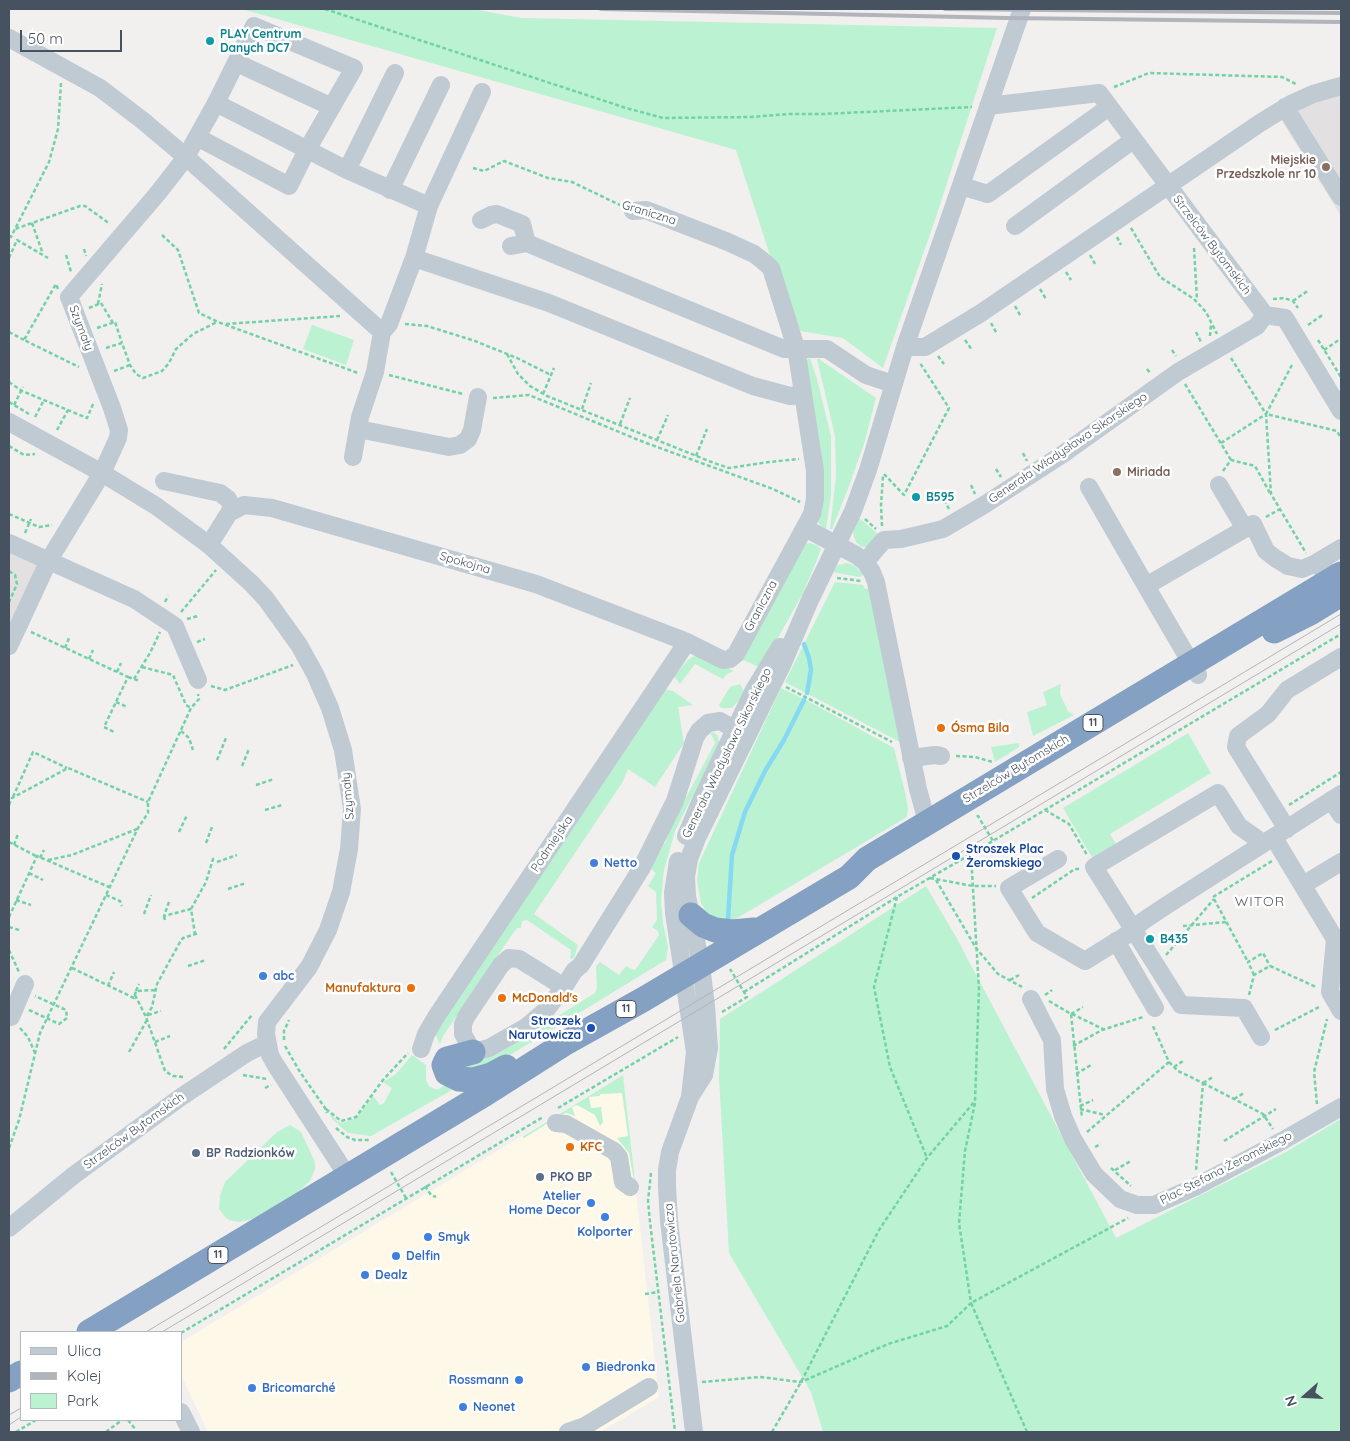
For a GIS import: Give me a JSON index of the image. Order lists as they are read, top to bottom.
{
  "streets": {
    "highway": ["Strzelców Bytomskich", "11"],
    "street": [
      "Graniczna",
      "Szymały",
      "Generała Władysława Sikorskiego",
      "Spokojna",
      "Podmiejska",
      "Plac Stefana Żeromskiego",
      "Gabriela Narutowicza"
    ]
  },
  "crossings": [
    ["Graniczna", "Spokojna"],
    ["Strzelców Bytomskich", "Szymały"],
    ["Strzelców Bytomskich", "Generała Władysława Sikorskiego"],
    ["Strzelców Bytomskich", "11"],
    ["Strzelców Bytomskich", "Gabriela Narutowicza"],
    ["Szymały", "11"],
    ["Generała Władysława Sikorskiego", "11"],
    ["Generała Władysława Sikorskiego", "Gabriela Narutowicza"],
    ["Spokojna", "Podmiejska"],
    ["11", "Gabriela Narutowicza"]
  ],
  "districts": ["WITOR"],
  "places": [
    "PLAY Centrum Danych DC7",
    "Miejskie Przedszkole nr 10",
    "Miriada",
    "B595",
    "Ósma Bila",
    "Stroszek Plac Żeromskiego",
    "Netto",
    "B435",
    "abc",
    "Manufaktura",
    "McDonald's",
    "Stroszek Narutowicza",
    "KFC",
    "BP Radzionków",
    "PKO BP",
    "Atelier Home Decor",
    "Kolporter",
    "Smyk",
    "Delfin",
    "Dealz",
    "Biedronka",
    "Rossmann",
    "Bricomarché",
    "Neonet"
  ],
  "legend": ["Ulica", "Kolej", "Park"],
  "scale_bar": "50 m",
  "north": "left"
}
